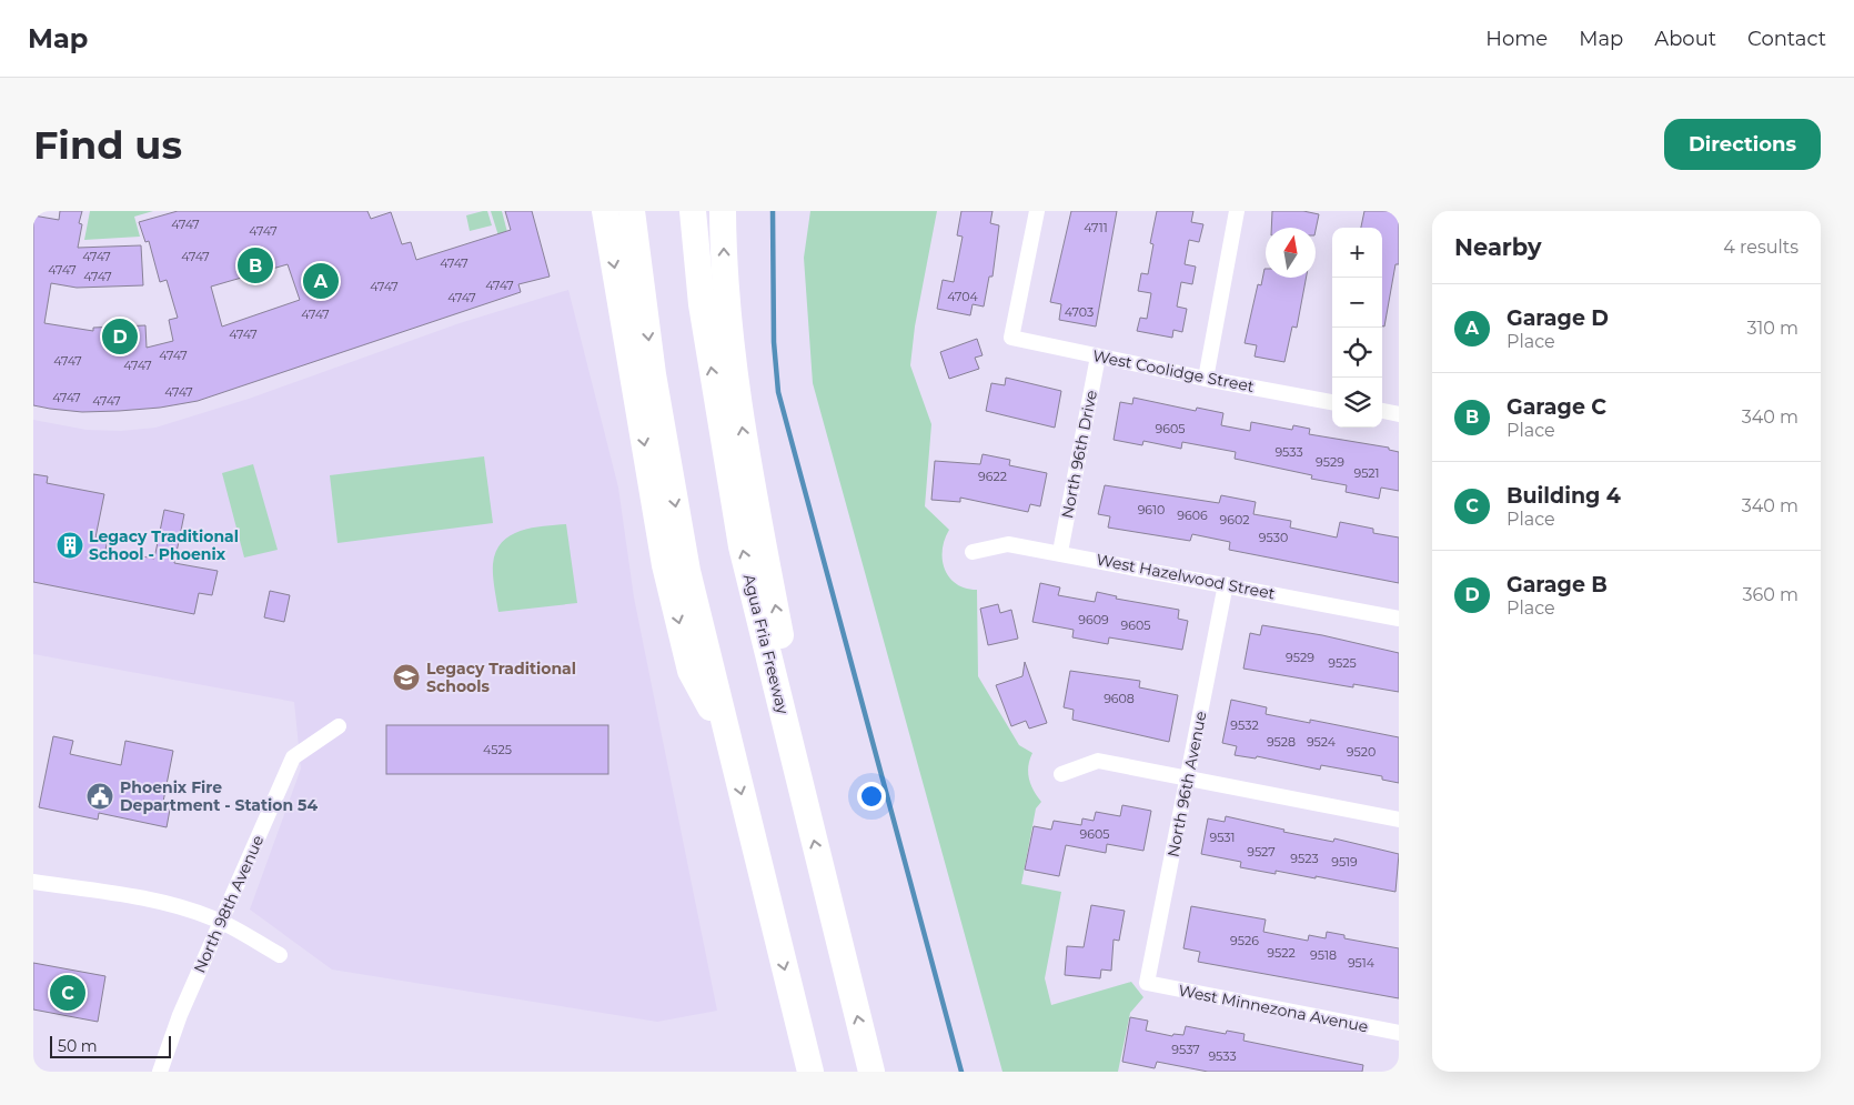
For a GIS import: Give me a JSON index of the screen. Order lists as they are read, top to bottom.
{
  "streets": {
    "highway": ["Agua Fria Freeway"],
    "street": [
      "West Coolidge Street",
      "North 96th Drive",
      "West Hazelwood Street",
      "North 96th Avenue",
      "North 98th Avenue",
      "West Minnezona Avenue"
    ]
  },
  "crossings": [
    ["West Coolidge Street", "North 96th Drive"],
    ["North 96th Drive", "West Hazelwood Street"],
    ["West Hazelwood Street", "North 96th Avenue"],
    ["North 96th Avenue", "West Minnezona Avenue"]
  ],
  "places": {
    "building": ["Legacy Traditional School - Phoenix"],
    "school or university": ["Legacy Traditional Schools"],
    "public building": ["Phoenix Fire Department - Station 54"]
  },
  "house_numbers": [
    "4747",
    "4711",
    "4747",
    "4747",
    "4747",
    "4747",
    "4747",
    "4747",
    "4747",
    "4747",
    "4704",
    "4747",
    "4703",
    "4747",
    "4747",
    "4747",
    "4747",
    "4747",
    "4747",
    "4747",
    "4747",
    "9605",
    "9533",
    "9529",
    "9521",
    "9622",
    "9610",
    "9606",
    "9602",
    "9530",
    "9609",
    "9605",
    "9529",
    "9525",
    "9608",
    "9532",
    "9528",
    "9524",
    "4525",
    "9520",
    "9605",
    "9531",
    "9527",
    "9523",
    "9519",
    "9526",
    "9522",
    "9518",
    "9514",
    "9537",
    "9533"
  ],
  "scale_bar": "50 m",
  "north": "top",
  "page": {
    "header": "Map",
    "nav": [
      "Home",
      "Map",
      "About",
      "Contact"
    ],
    "buttons": "Directions",
    "title": "Find us",
    "heading": ["Nearby", "4 results"],
    "map_buttons": ["+", "−"],
    "pins": [
      "B",
      "A",
      "D",
      "C"
    ],
    "list": [
      {
        "mark": "A",
        "name": "Garage D",
        "note": "Place",
        "value": "310 m"
      },
      {
        "mark": "B",
        "name": "Garage C",
        "note": "Place",
        "value": "340 m"
      },
      {
        "mark": "C",
        "name": "Building 4",
        "note": "Place",
        "value": "340 m"
      },
      {
        "mark": "D",
        "name": "Garage B",
        "note": "Place",
        "value": "360 m"
      }
    ],
    "scale": "50 m"
  }
}
